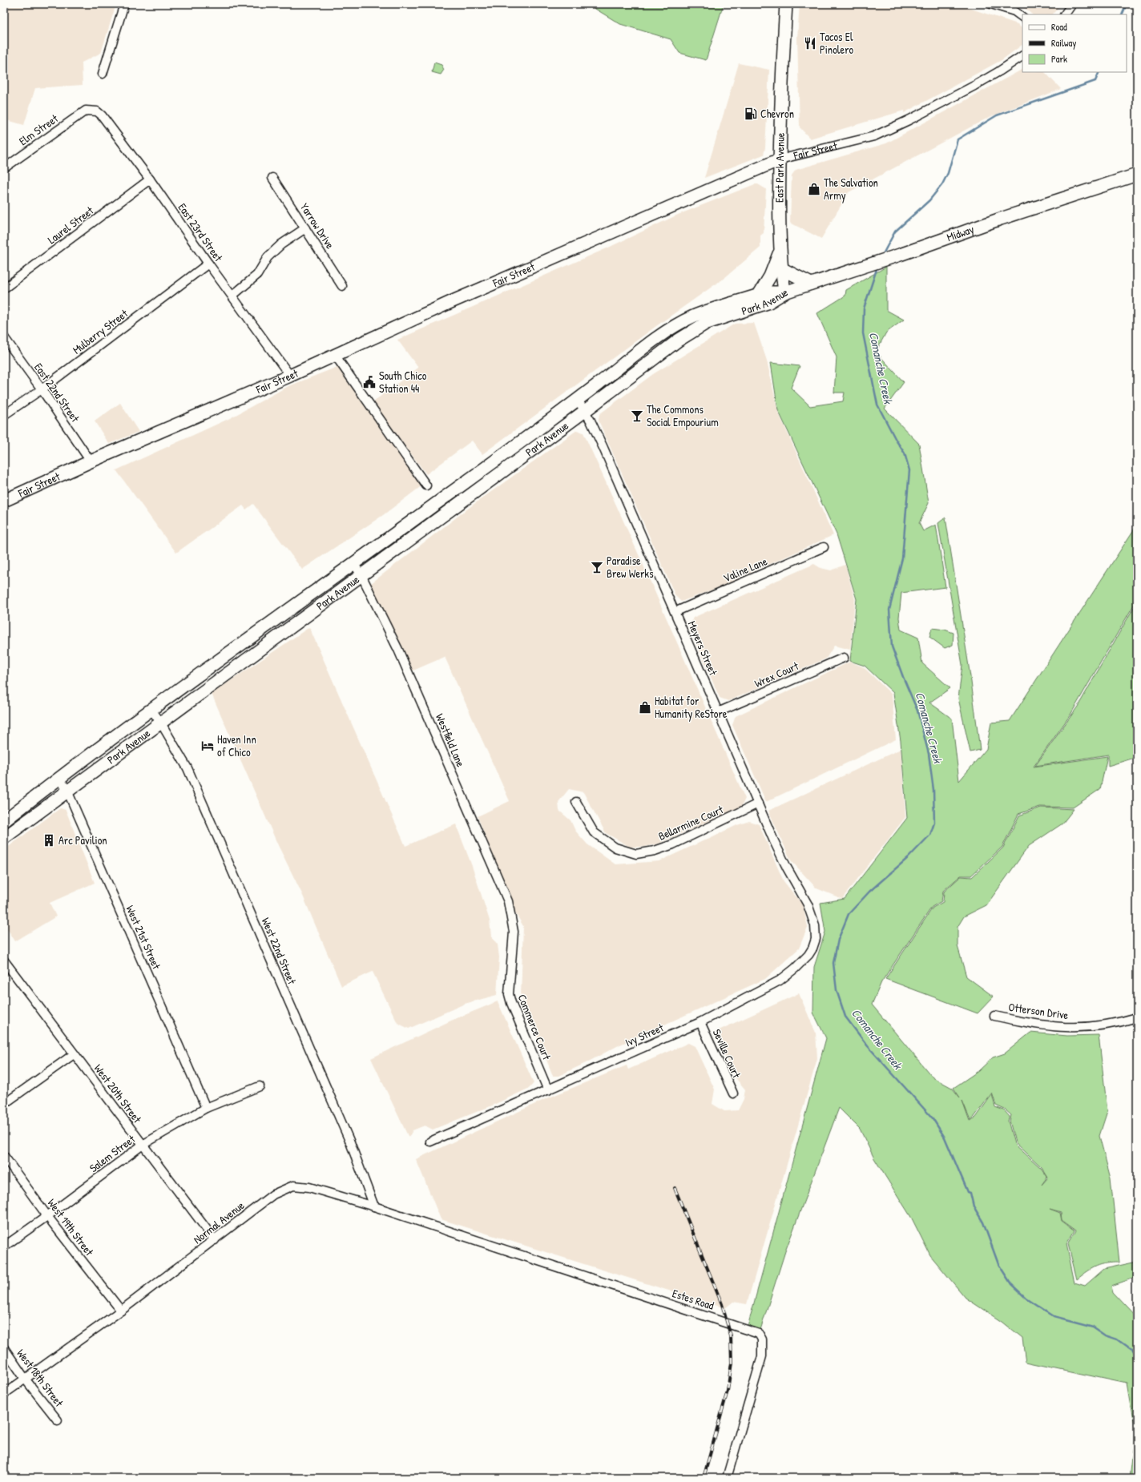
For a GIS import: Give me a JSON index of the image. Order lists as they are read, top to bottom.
{
  "streets": {
    "main road": [
      "Fair Street",
      "East Park Avenue",
      "Midway",
      "Park Avenue"
    ],
    "street": [
      "Elm Street",
      "Laurel Street",
      "Yarrow Drive",
      "East 23rd Street",
      "Mulberry Street",
      "East 22nd Street",
      "Valine Lane",
      "Meyers Street",
      "Wrex Court",
      "Westfield Lane",
      "Bellarmine Court",
      "West 21st Street",
      "West 22nd Street",
      "Otterson Drive",
      "Commerce Court",
      "Ivy Street",
      "Seville Court",
      "West 20th Street",
      "Salem Street",
      "Normal Avenue",
      "West 19th Street",
      "Estes Road",
      "West 18th Street"
    ]
  },
  "crossings": [
    ["Elm Street", "East 23rd Street"],
    ["Fair Street", "East Park Avenue"],
    ["Fair Street", "East 23rd Street"],
    ["Fair Street", "East 22nd Street"],
    ["East Park Avenue", "Midway"],
    ["East Park Avenue", "Park Avenue"],
    ["Laurel Street", "East 23rd Street"],
    ["East 23rd Street", "Mulberry Street"],
    ["Midway", "Park Avenue"],
    ["Park Avenue", "Meyers Street"],
    ["Park Avenue", "Westfield Lane"],
    ["Park Avenue", "West 21st Street"],
    ["Park Avenue", "West 22nd Street"],
    ["Mulberry Street", "East 22nd Street"],
    ["Valine Lane", "Meyers Street"],
    ["Meyers Street", "Wrex Court"],
    ["Meyers Street", "Bellarmine Court"],
    ["Meyers Street", "Ivy Street"],
    ["Westfield Lane", "Commerce Court"],
    ["West 21st Street", "Salem Street"],
    ["West 22nd Street", "Normal Avenue"],
    ["Commerce Court", "Ivy Street"],
    ["Ivy Street", "Seville Court"],
    ["West 20th Street", "Salem Street"],
    ["West 20th Street", "Normal Avenue"],
    ["Salem Street", "West 19th Street"],
    ["Normal Avenue", "West 19th Street"],
    ["Normal Avenue", "Estes Road"],
    ["Normal Avenue", "West 18th Street"]
  ],
  "water": ["Comanche Creek"],
  "places": {
    "restaurant": ["Tacos El Pinolero"],
    "fuel station": ["Chevron"],
    "shop": ["The Salvation Army", "Habitat for Humanity ReStore"],
    "public building": ["South Chico Station 44"],
    "bar": ["The Commons Social Empourium", "Paradise Brew Werks"],
    "hotel": ["Haven Inn of Chico"],
    "building": ["Arc Pavilion"]
  },
  "legend": ["Road", "Railway", "Park"]
}
